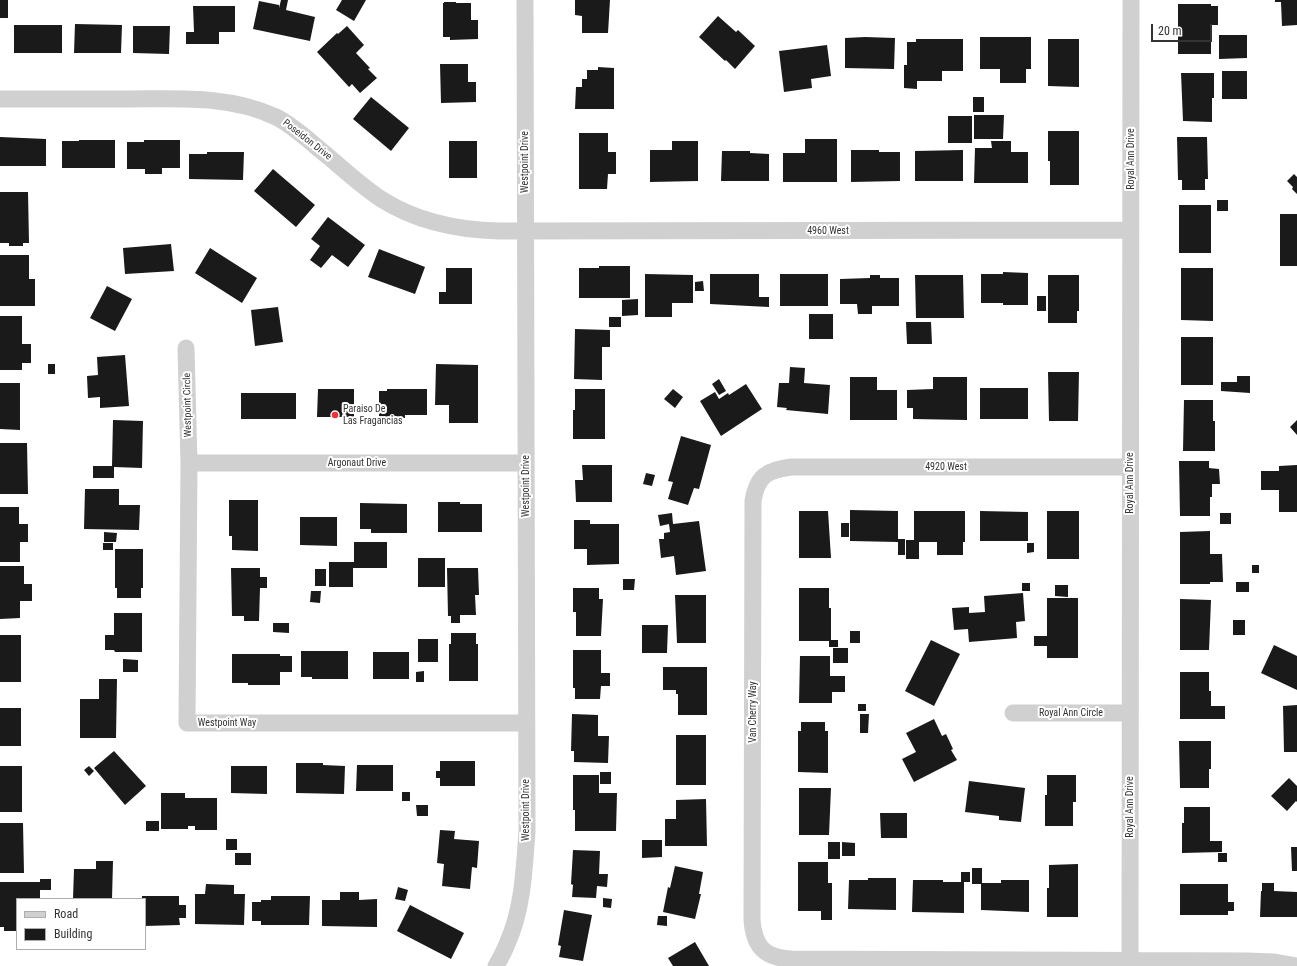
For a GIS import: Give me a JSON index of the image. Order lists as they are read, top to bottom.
{
  "streets": {
    "street": [
      "Poseidon Drive",
      "Royal Ann Drive",
      "Westpoint Drive",
      "4960 West",
      "Westpoint Circle",
      "Argonaut Drive",
      "4920 West",
      "Van Cherry Way",
      "Royal Ann Circle",
      "Westpoint Way"
    ]
  },
  "crossings": [
    ["Poseidon Drive", "Westpoint Drive"],
    ["Poseidon Drive", "4960 West"],
    ["Royal Ann Drive", "4960 West"],
    ["Royal Ann Drive", "4920 West"],
    ["Royal Ann Drive", "Van Cherry Way"],
    ["Royal Ann Drive", "Royal Ann Circle"],
    ["Westpoint Drive", "4960 West"],
    ["Westpoint Drive", "Argonaut Drive"],
    ["Westpoint Drive", "Westpoint Way"],
    ["Westpoint Circle", "Argonaut Drive"],
    ["Westpoint Circle", "Westpoint Way"],
    ["Argonaut Drive", "Westpoint Way"],
    ["4920 West", "Van Cherry Way"]
  ],
  "places": ["Paraiso De Las Fragancias"],
  "legend": ["Road", "Building"],
  "scale_bar": "20 m"
}
